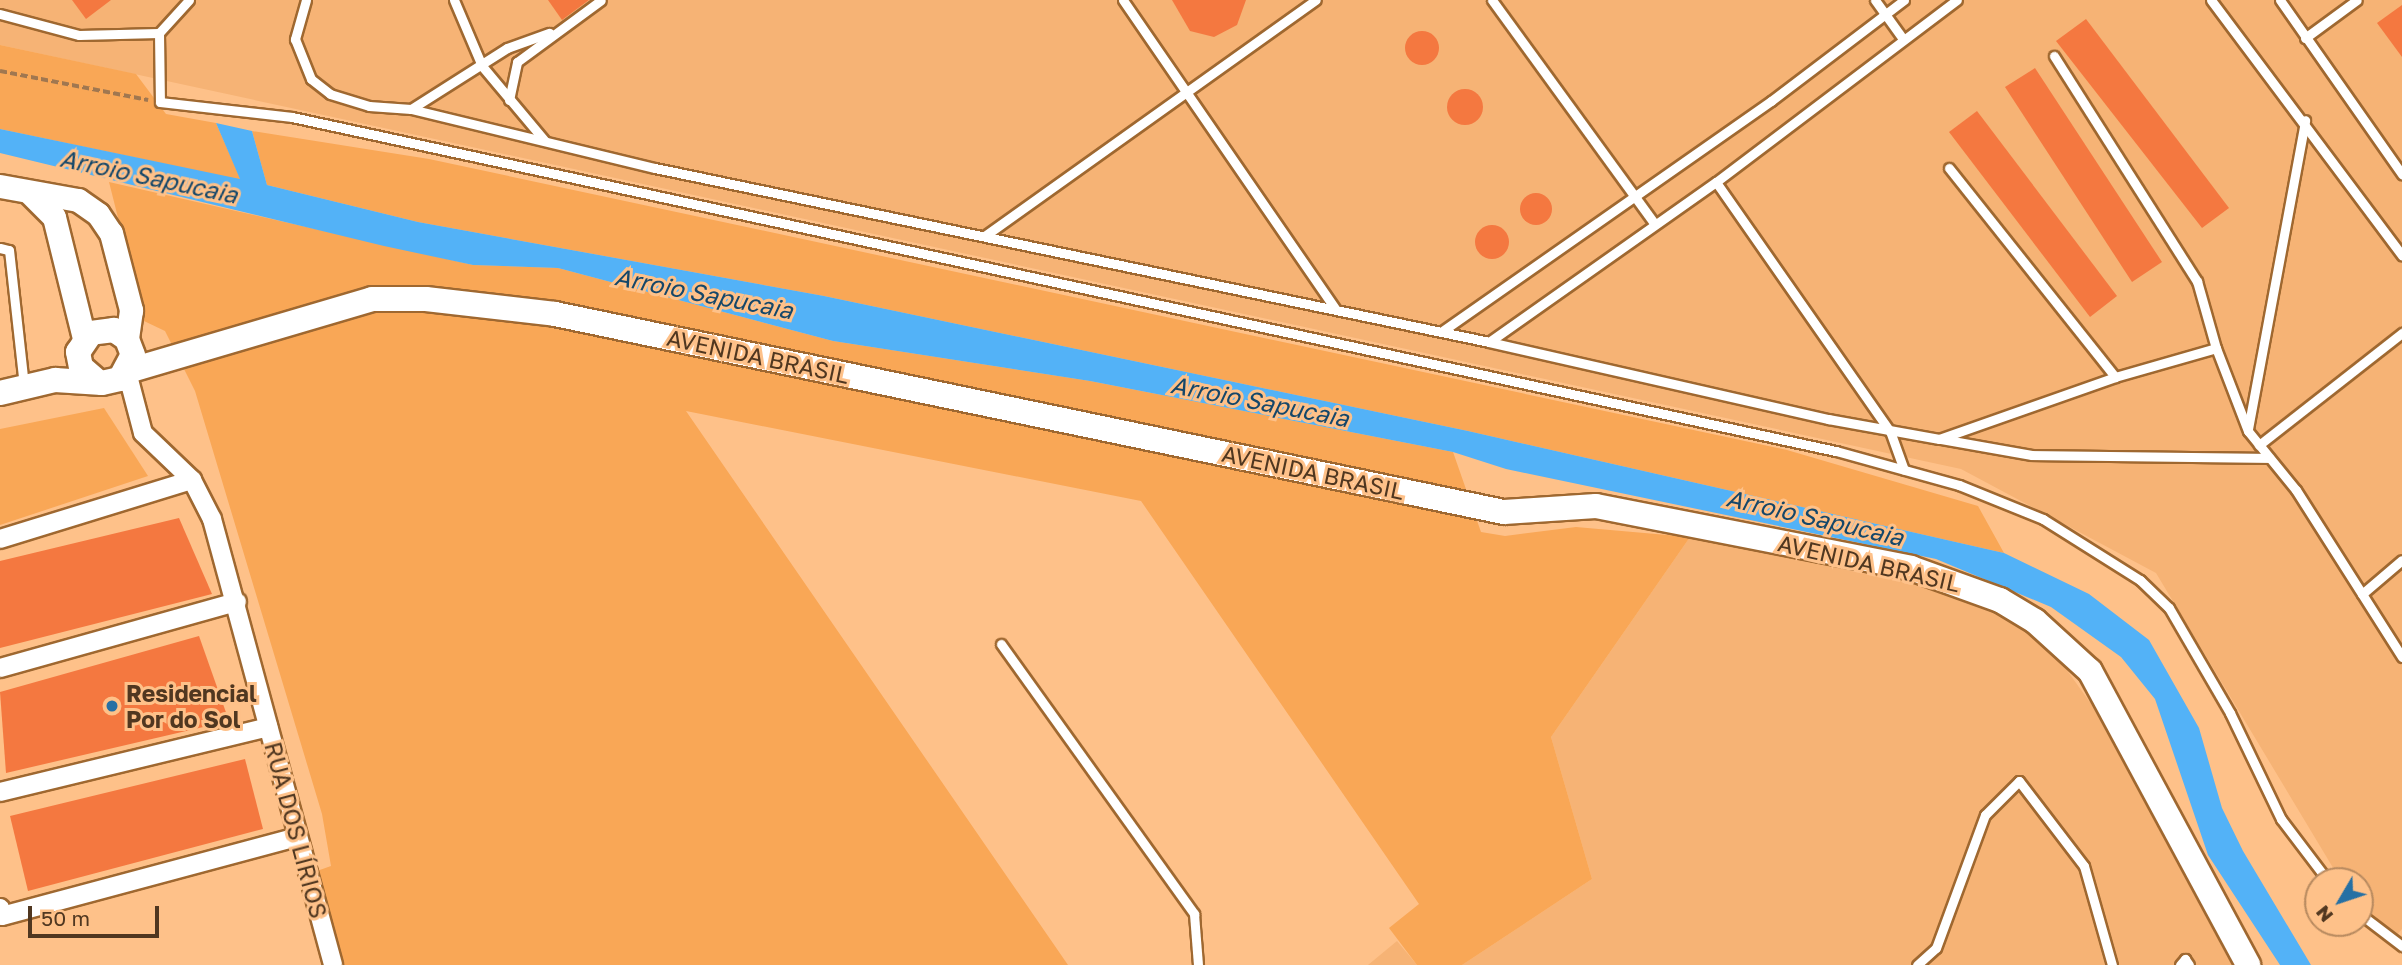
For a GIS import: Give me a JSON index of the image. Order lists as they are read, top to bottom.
{
  "streets": {
    "main road": ["AVENIDA BRASIL"],
    "street": ["RUA DOS LÍRIOS"]
  },
  "crossings": [
    ["AVENIDA BRASIL", "RUA DOS LÍRIOS"]
  ],
  "water": ["Arroio Sapucaia"],
  "places": ["Residencial Por do Sol"],
  "scale_bar": "50 m",
  "north": "bottom left"
}
